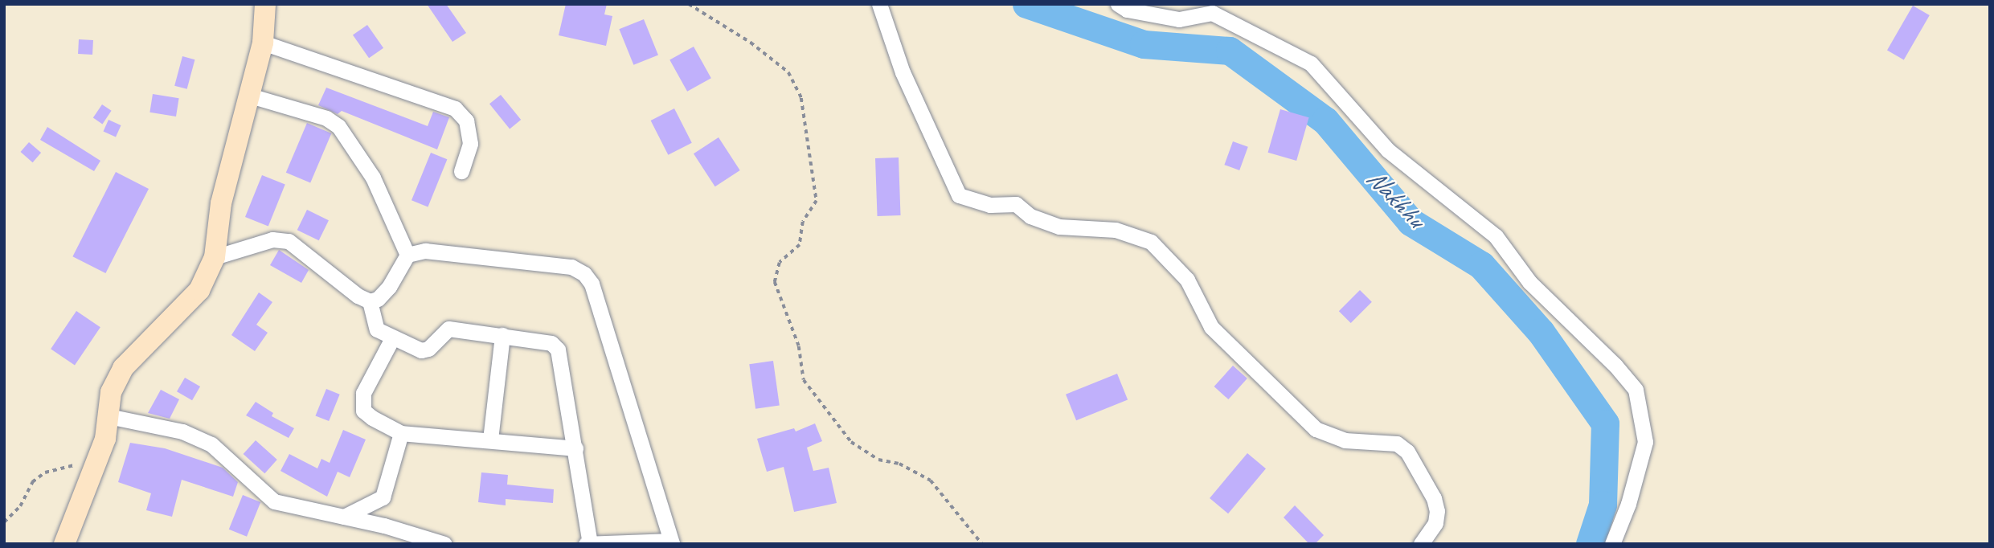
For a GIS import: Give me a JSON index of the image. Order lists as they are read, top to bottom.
{
  "water": ["Nakhhu"]
}
